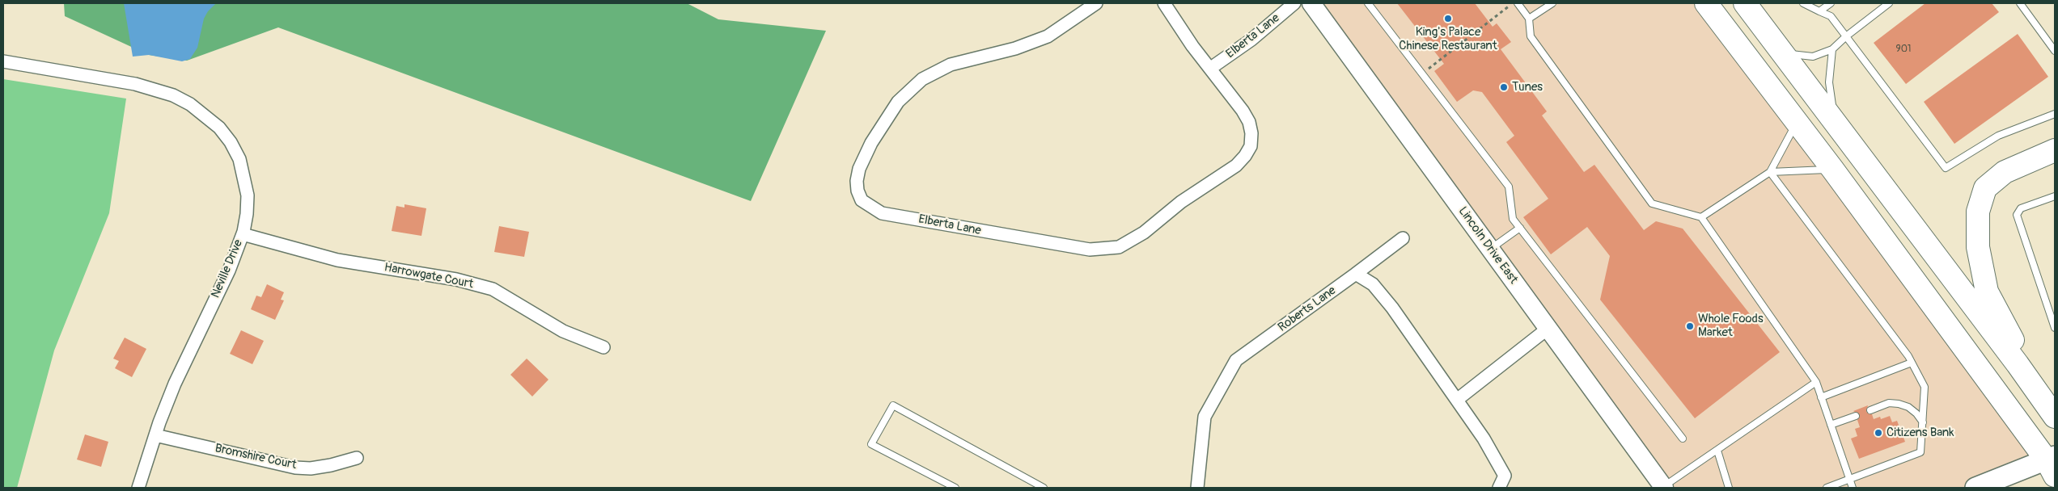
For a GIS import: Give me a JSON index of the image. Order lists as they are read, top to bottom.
{
  "streets": {
    "street": [
      "Elberta Lane",
      "Lincoln Drive East",
      "Neville Drive",
      "Harrowgate Court",
      "Roberts Lane",
      "Bromshire Court"
    ]
  },
  "crossings": [
    ["Neville Drive", "Harrowgate Court"],
    ["Neville Drive", "Bromshire Court"]
  ],
  "places": [
    "King's Palace Chinese Restaurant",
    "Tunes",
    "Whole Foods Market",
    "Citizens Bank"
  ],
  "house_numbers": ["901"]
}
